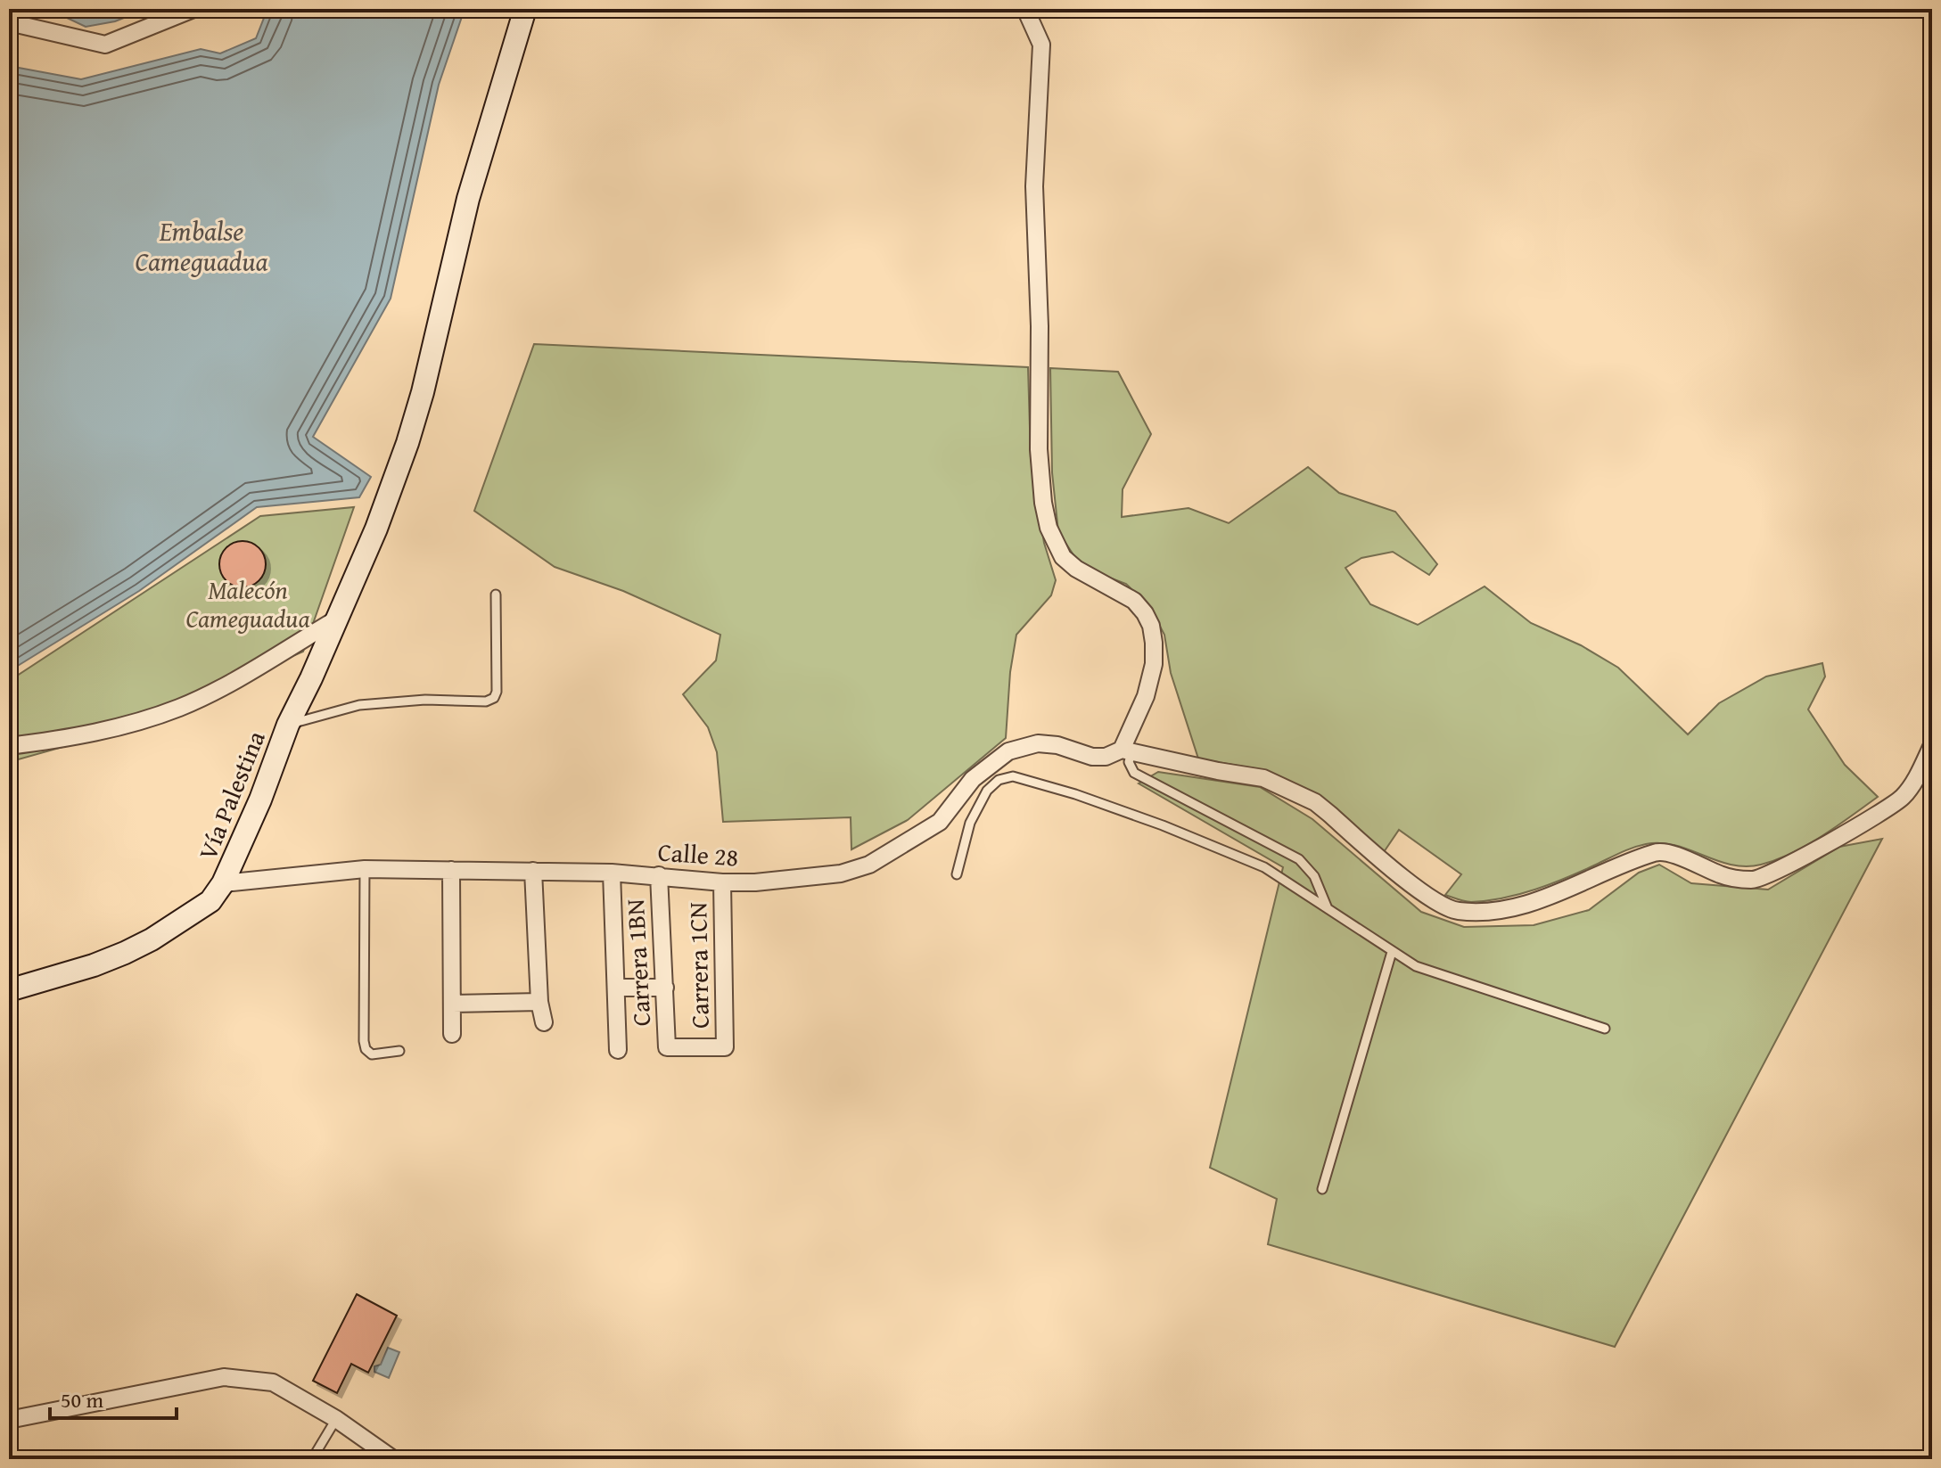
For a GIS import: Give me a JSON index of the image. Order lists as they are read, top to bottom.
{
  "streets": {
    "main road": ["Vía Palestina"],
    "street": ["Calle 28", "Carrera 1BN", "Carrera 1CN"]
  },
  "crossings": [
    ["Vía Palestina", "Calle 28"],
    ["Calle 28", "Carrera 1BN"],
    ["Calle 28", "Carrera 1CN"],
    ["Carrera 1BN", "Carrera 1CN"]
  ],
  "water": ["Embalse Cameguadua"],
  "parks": ["Malecón Cameguadua"],
  "scale_bar": "50 m"
}
